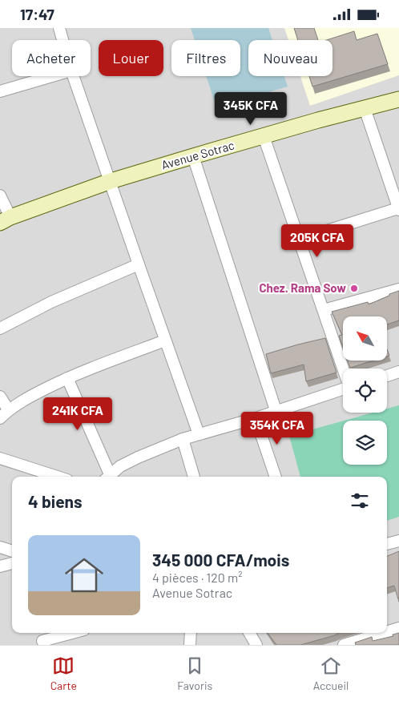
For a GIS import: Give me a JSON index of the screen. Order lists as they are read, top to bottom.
{
  "streets": {
    "street": ["Avenue Sotrac"]
  },
  "places": ["Chez. Rama Sow"],
  "north": "top left",
  "page": {
    "status": "17:47",
    "chip": [
      "Acheter",
      "Louer",
      "Filtres",
      "Nouveau"
    ],
    "price": [
      "345K CFA",
      "205K CFA",
      "241K CFA",
      "354K CFA"
    ],
    "heading": "4 biens",
    "list": [
      {
        "name": "345 000 CFA/mois",
        "note": "4 pièces · 120 m² · Avenue Sotrac"
      }
    ],
    "tabs": ["Carte", "Favoris", "Accueil"]
  }
}
